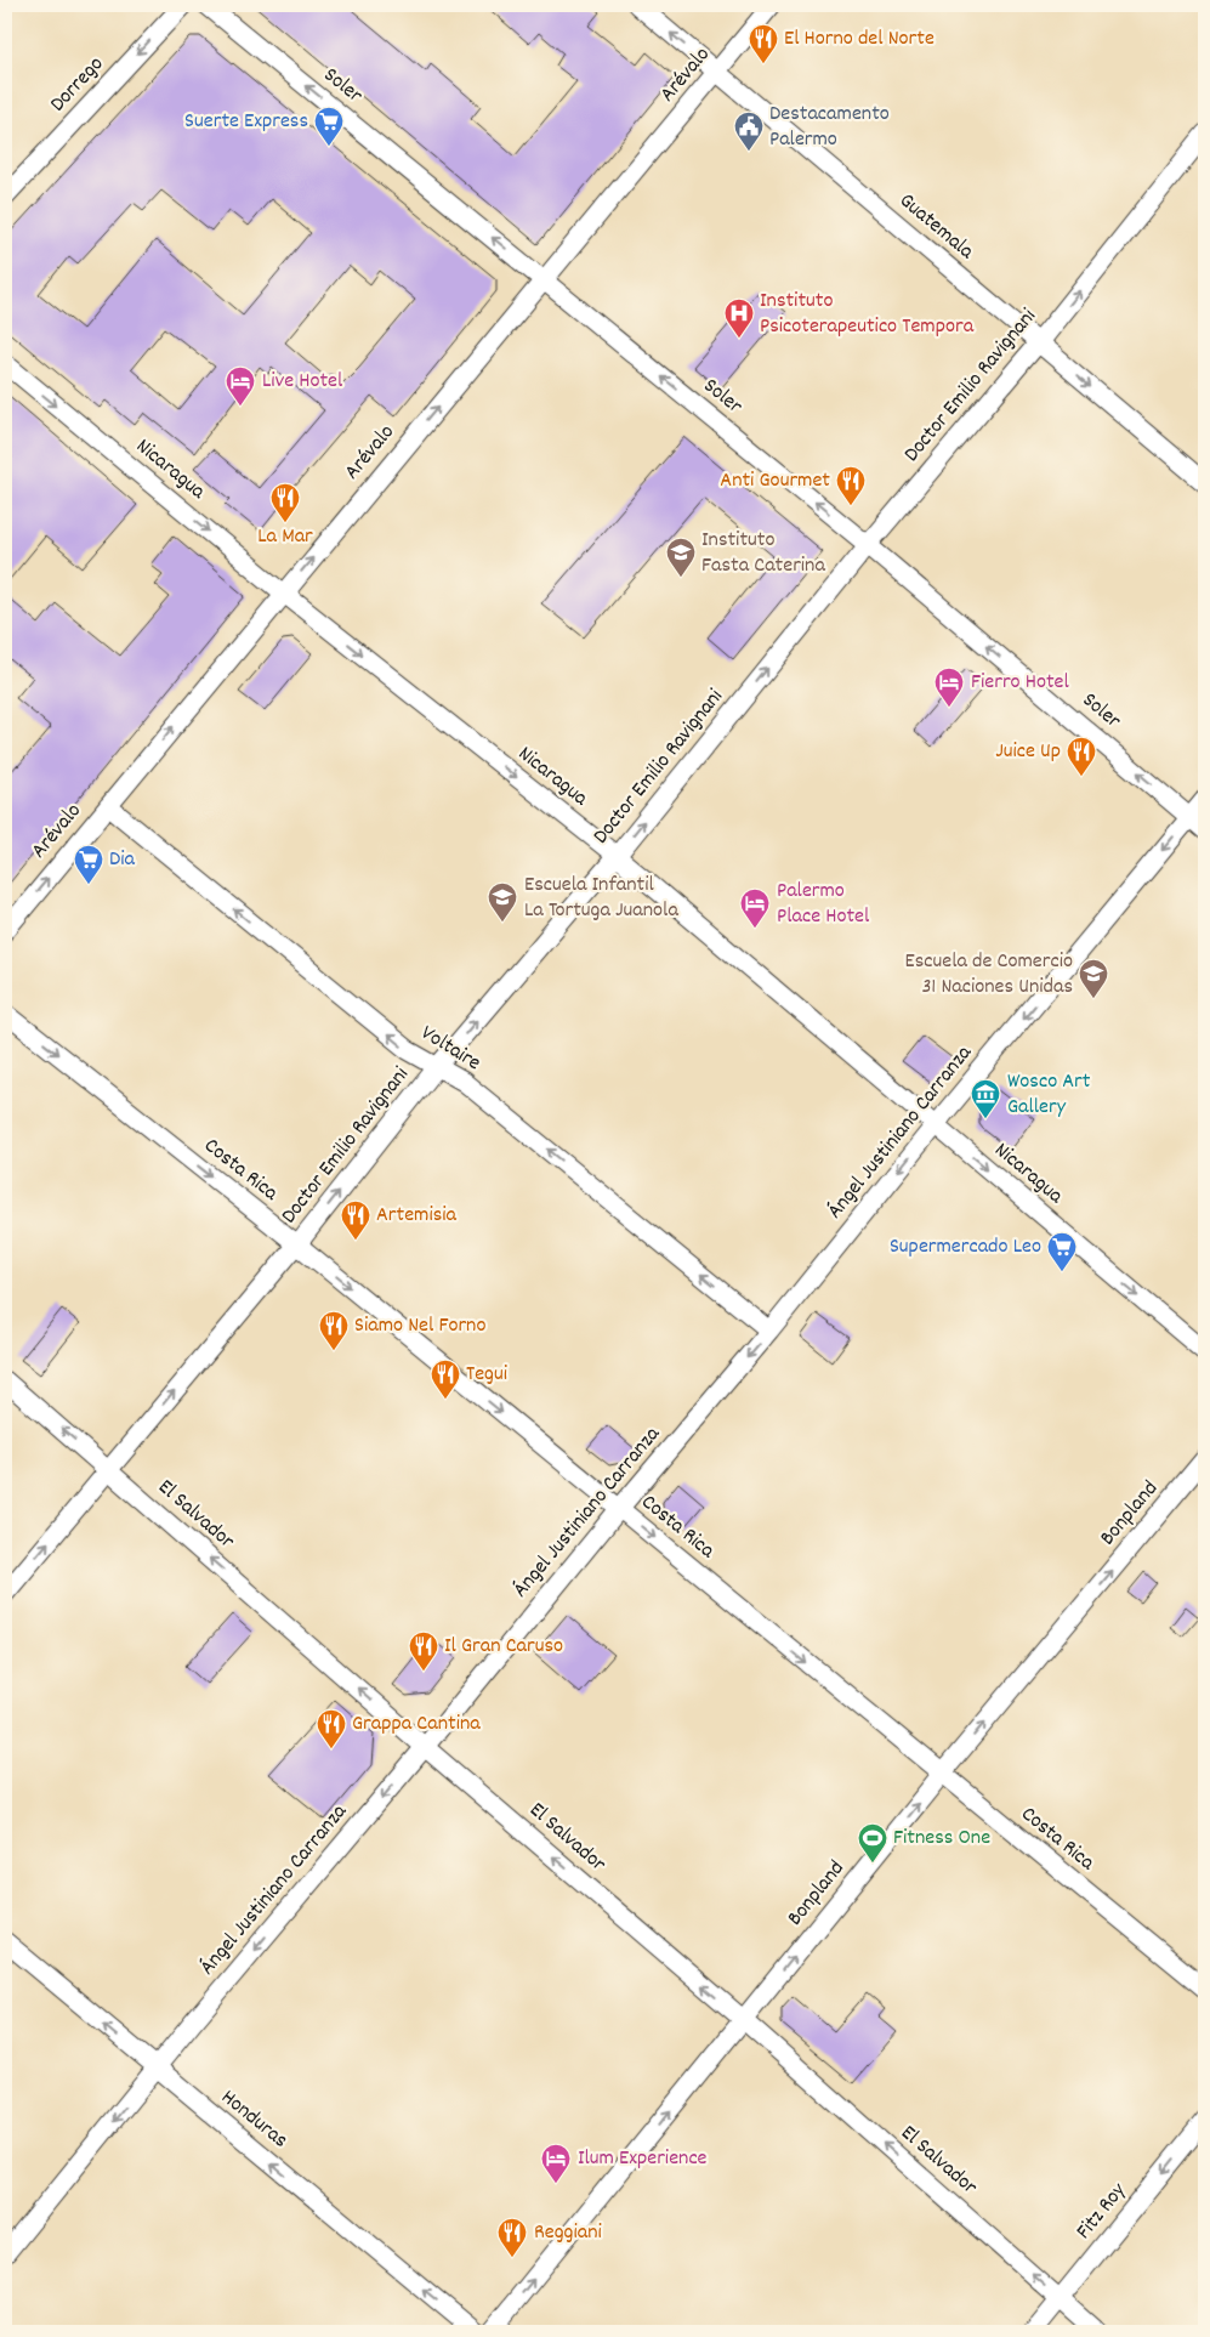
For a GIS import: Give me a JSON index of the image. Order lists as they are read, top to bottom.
{
  "streets": {
    "street": [
      "Arévalo",
      "Dorrego",
      "Soler",
      "Guatemala",
      "Doctor Emilio Ravignani",
      "Nicaragua",
      "Voltaire",
      "Ángel Justiniano Carranza",
      "Costa Rica",
      "Bonpland",
      "El Salvador",
      "Honduras",
      "Fitz Roy"
    ]
  },
  "crossings": [
    ["Arévalo", "Soler"],
    ["Arévalo", "Guatemala"],
    ["Arévalo", "Nicaragua"],
    ["Arévalo", "Voltaire"],
    ["Soler", "Doctor Emilio Ravignani"],
    ["Soler", "Ángel Justiniano Carranza"],
    ["Guatemala", "Doctor Emilio Ravignani"],
    ["Doctor Emilio Ravignani", "Nicaragua"],
    ["Doctor Emilio Ravignani", "Voltaire"],
    ["Doctor Emilio Ravignani", "Costa Rica"],
    ["Doctor Emilio Ravignani", "El Salvador"],
    ["Nicaragua", "Ángel Justiniano Carranza"],
    ["Voltaire", "Ángel Justiniano Carranza"],
    ["Ángel Justiniano Carranza", "Costa Rica"],
    ["Ángel Justiniano Carranza", "El Salvador"],
    ["Ángel Justiniano Carranza", "Honduras"],
    ["Costa Rica", "Bonpland"],
    ["Bonpland", "El Salvador"],
    ["El Salvador", "Fitz Roy"]
  ],
  "one_way": [
    "Arévalo",
    "Dorrego",
    "Soler",
    "Doctor Emilio Ravignani",
    "Nicaragua",
    "Voltaire",
    "Ángel Justiniano Carranza",
    "Costa Rica",
    "Bonpland",
    "El Salvador",
    "Honduras",
    "Fitz Roy"
  ],
  "places": {
    "restaurant": [
      "El Horno del Norte",
      "Anti Gourmet",
      "La Mar",
      "Juice Up",
      "Artemisia",
      "Siamo Nel Forno",
      "Tegui",
      "Il Gran Caruso",
      "Grappa Cantina",
      "Reggiani"
    ],
    "supermarket": ["Suerte Express", "Dia", "Supermercado Leo"],
    "public building": ["Destacamento Palermo"],
    "hospital": ["Instituto Psicoterapeutico Tempora"],
    "hotel": [
      "Live Hotel",
      "Fierro Hotel",
      "Palermo Place Hotel",
      "Ilum Experience"
    ],
    "school or university": ["Instituto Fasta Caterina", "Escuela Infantil La Tortuga Juanola", "Escuela de Comercio 31 Naciones Unidas"],
    "museum": ["Wosco Art Gallery"],
    "sports": ["Fitness One"]
  }
}
